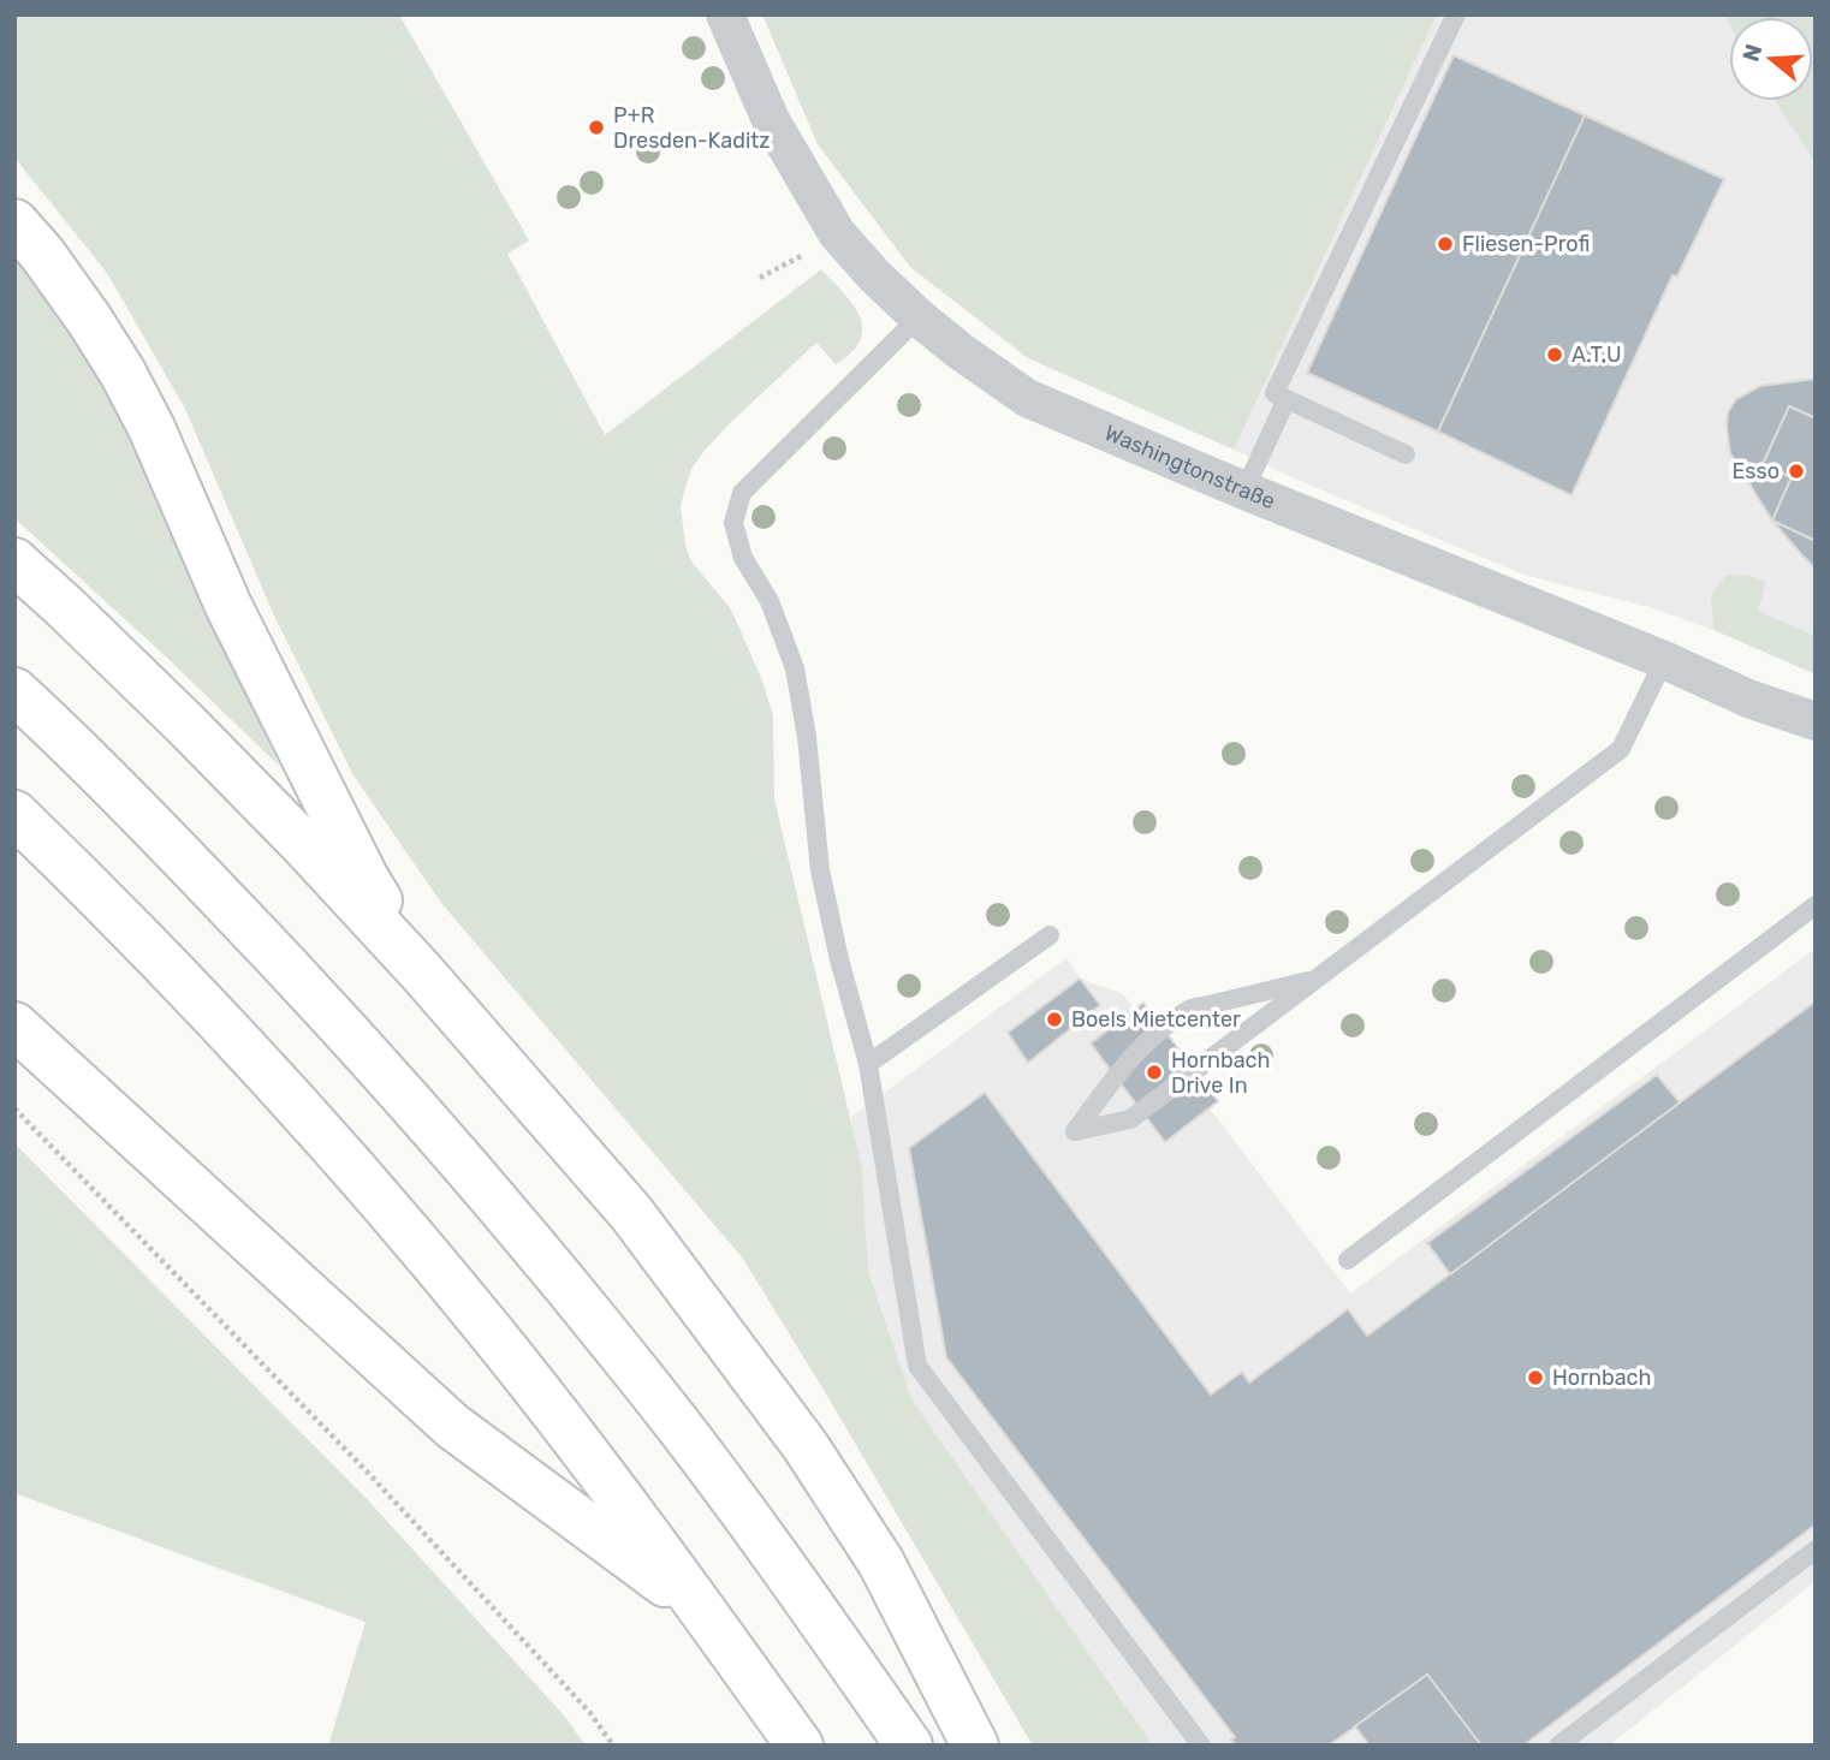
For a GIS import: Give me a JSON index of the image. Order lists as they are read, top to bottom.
{
  "streets": {
    "street": ["Washingtonstraße"]
  },
  "places": [
    "P+R Dresden-Kaditz",
    "Fliesen-Profi",
    "A.T.U",
    "Esso",
    "Boels Mietcenter",
    "Hornbach Drive In",
    "Hornbach"
  ],
  "north": "left"
}
